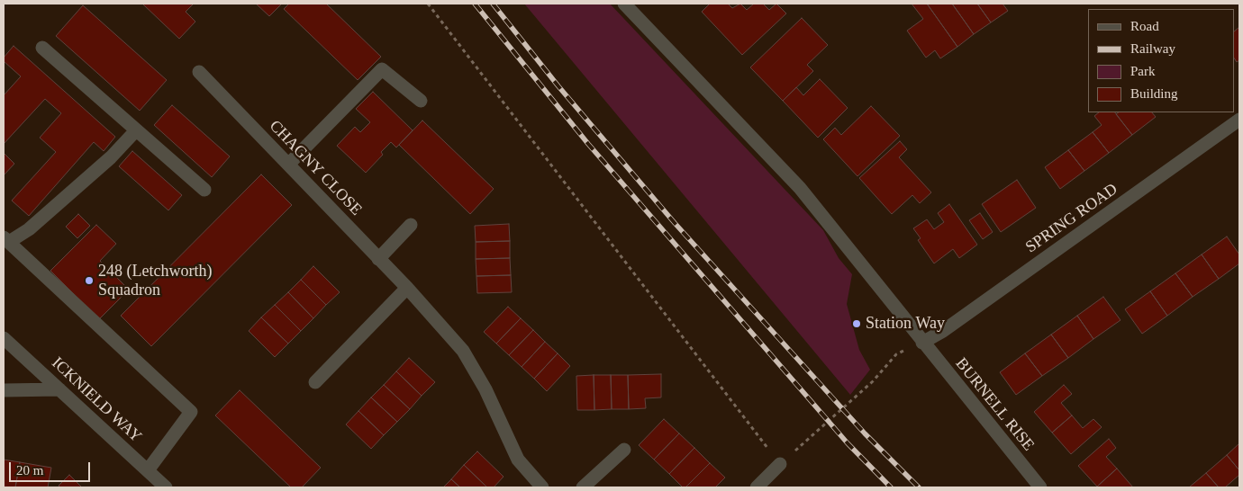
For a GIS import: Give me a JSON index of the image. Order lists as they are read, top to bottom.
{
  "streets": {
    "street": [
      "CHAGNY CLOSE",
      "SPRING ROAD",
      "ICKNIELD WAY",
      "BURNELL RISE"
    ]
  },
  "crossings": [
    ["SPRING ROAD", "BURNELL RISE"]
  ],
  "places": ["248 (Letchworth) Squadron", "Station Way"],
  "legend": [
    "Road",
    "Railway",
    "Park",
    "Building"
  ],
  "scale_bar": "20 m"
}
